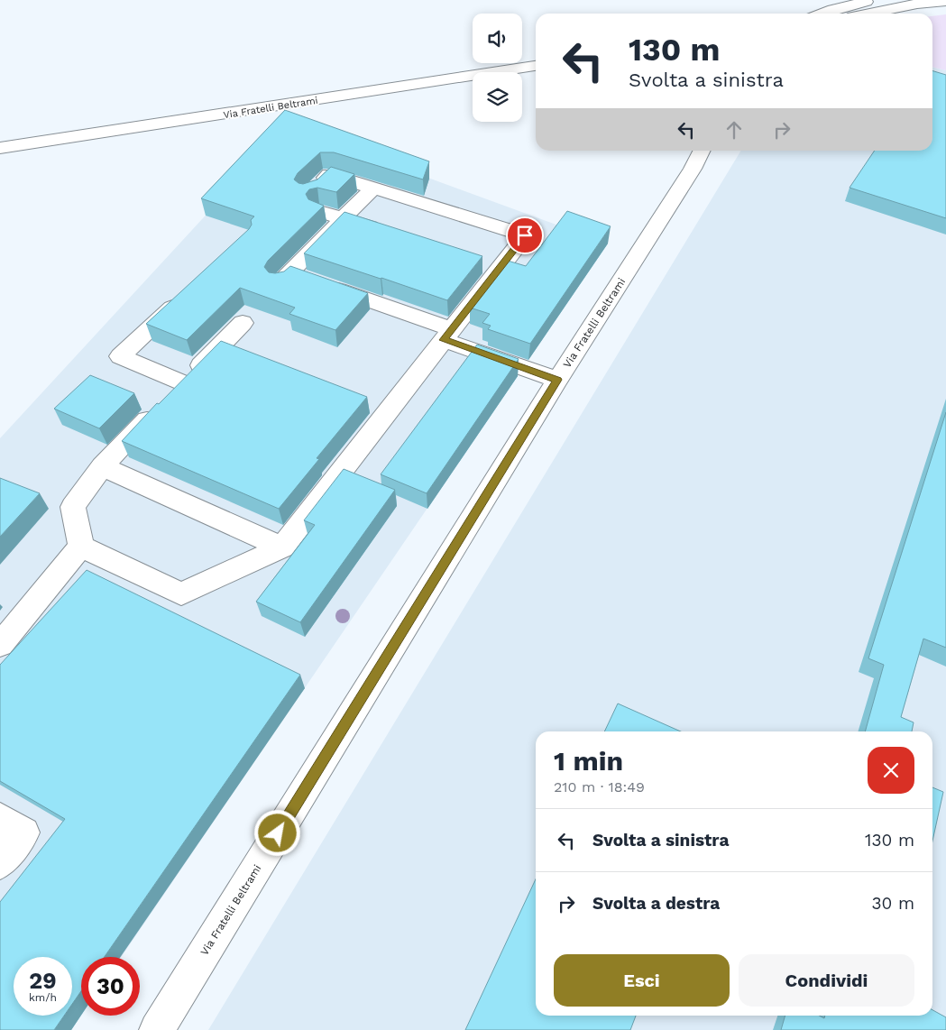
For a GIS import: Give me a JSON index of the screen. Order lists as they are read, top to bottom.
{
  "streets": {
    "street": ["Via Fratelli Beltrami"]
  },
  "page": {
    "turn": ["130 m", "Svolta a sinistra"],
    "heading": ["1 min", "210 m · 18:49"],
    "list": [
      {
        "name": "Svolta a sinistra",
        "value": "130 m"
      },
      {
        "name": "Svolta a destra",
        "value": "30 m"
      }
    ],
    "buttons": ["Esci", "Condividi"],
    "speed": "29 km/h",
    "limit": "30"
  }
}
